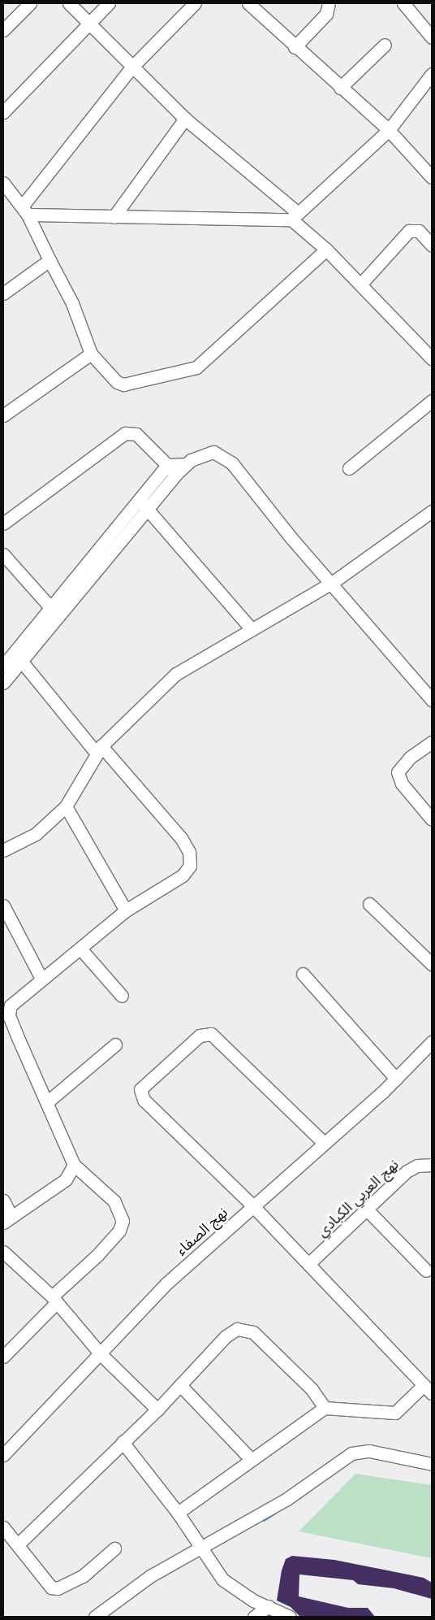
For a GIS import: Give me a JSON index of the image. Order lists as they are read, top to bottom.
{
  "streets": {
    "street": ["نهج العربي الكبادي", "نهج الصفاء"]
  }
}
